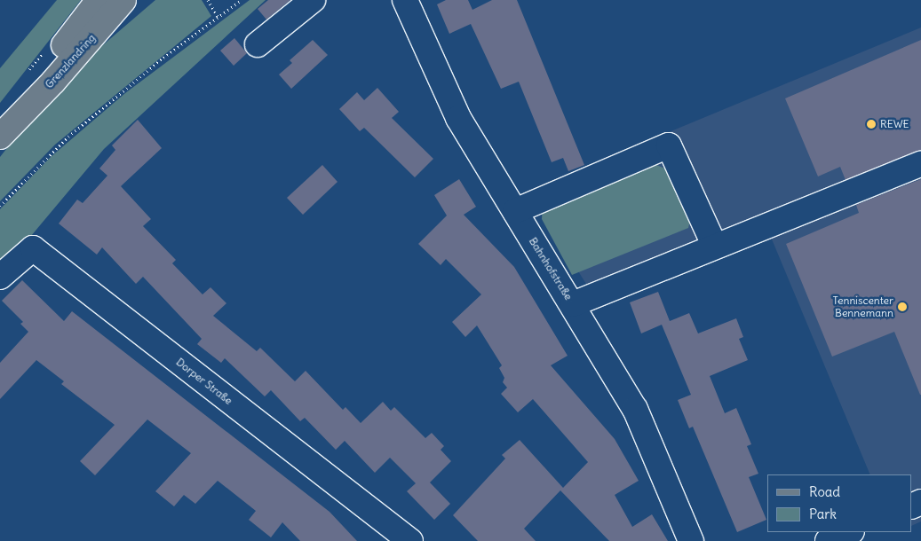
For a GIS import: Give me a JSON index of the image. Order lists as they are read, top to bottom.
{
  "streets": {
    "main road": ["Grenzlandring"],
    "street": ["Bahnhofstraße", "Dorper Straße"]
  },
  "places": ["REWE", "Tenniscenter Bennemann"],
  "legend": ["Road", "Park"]
}
